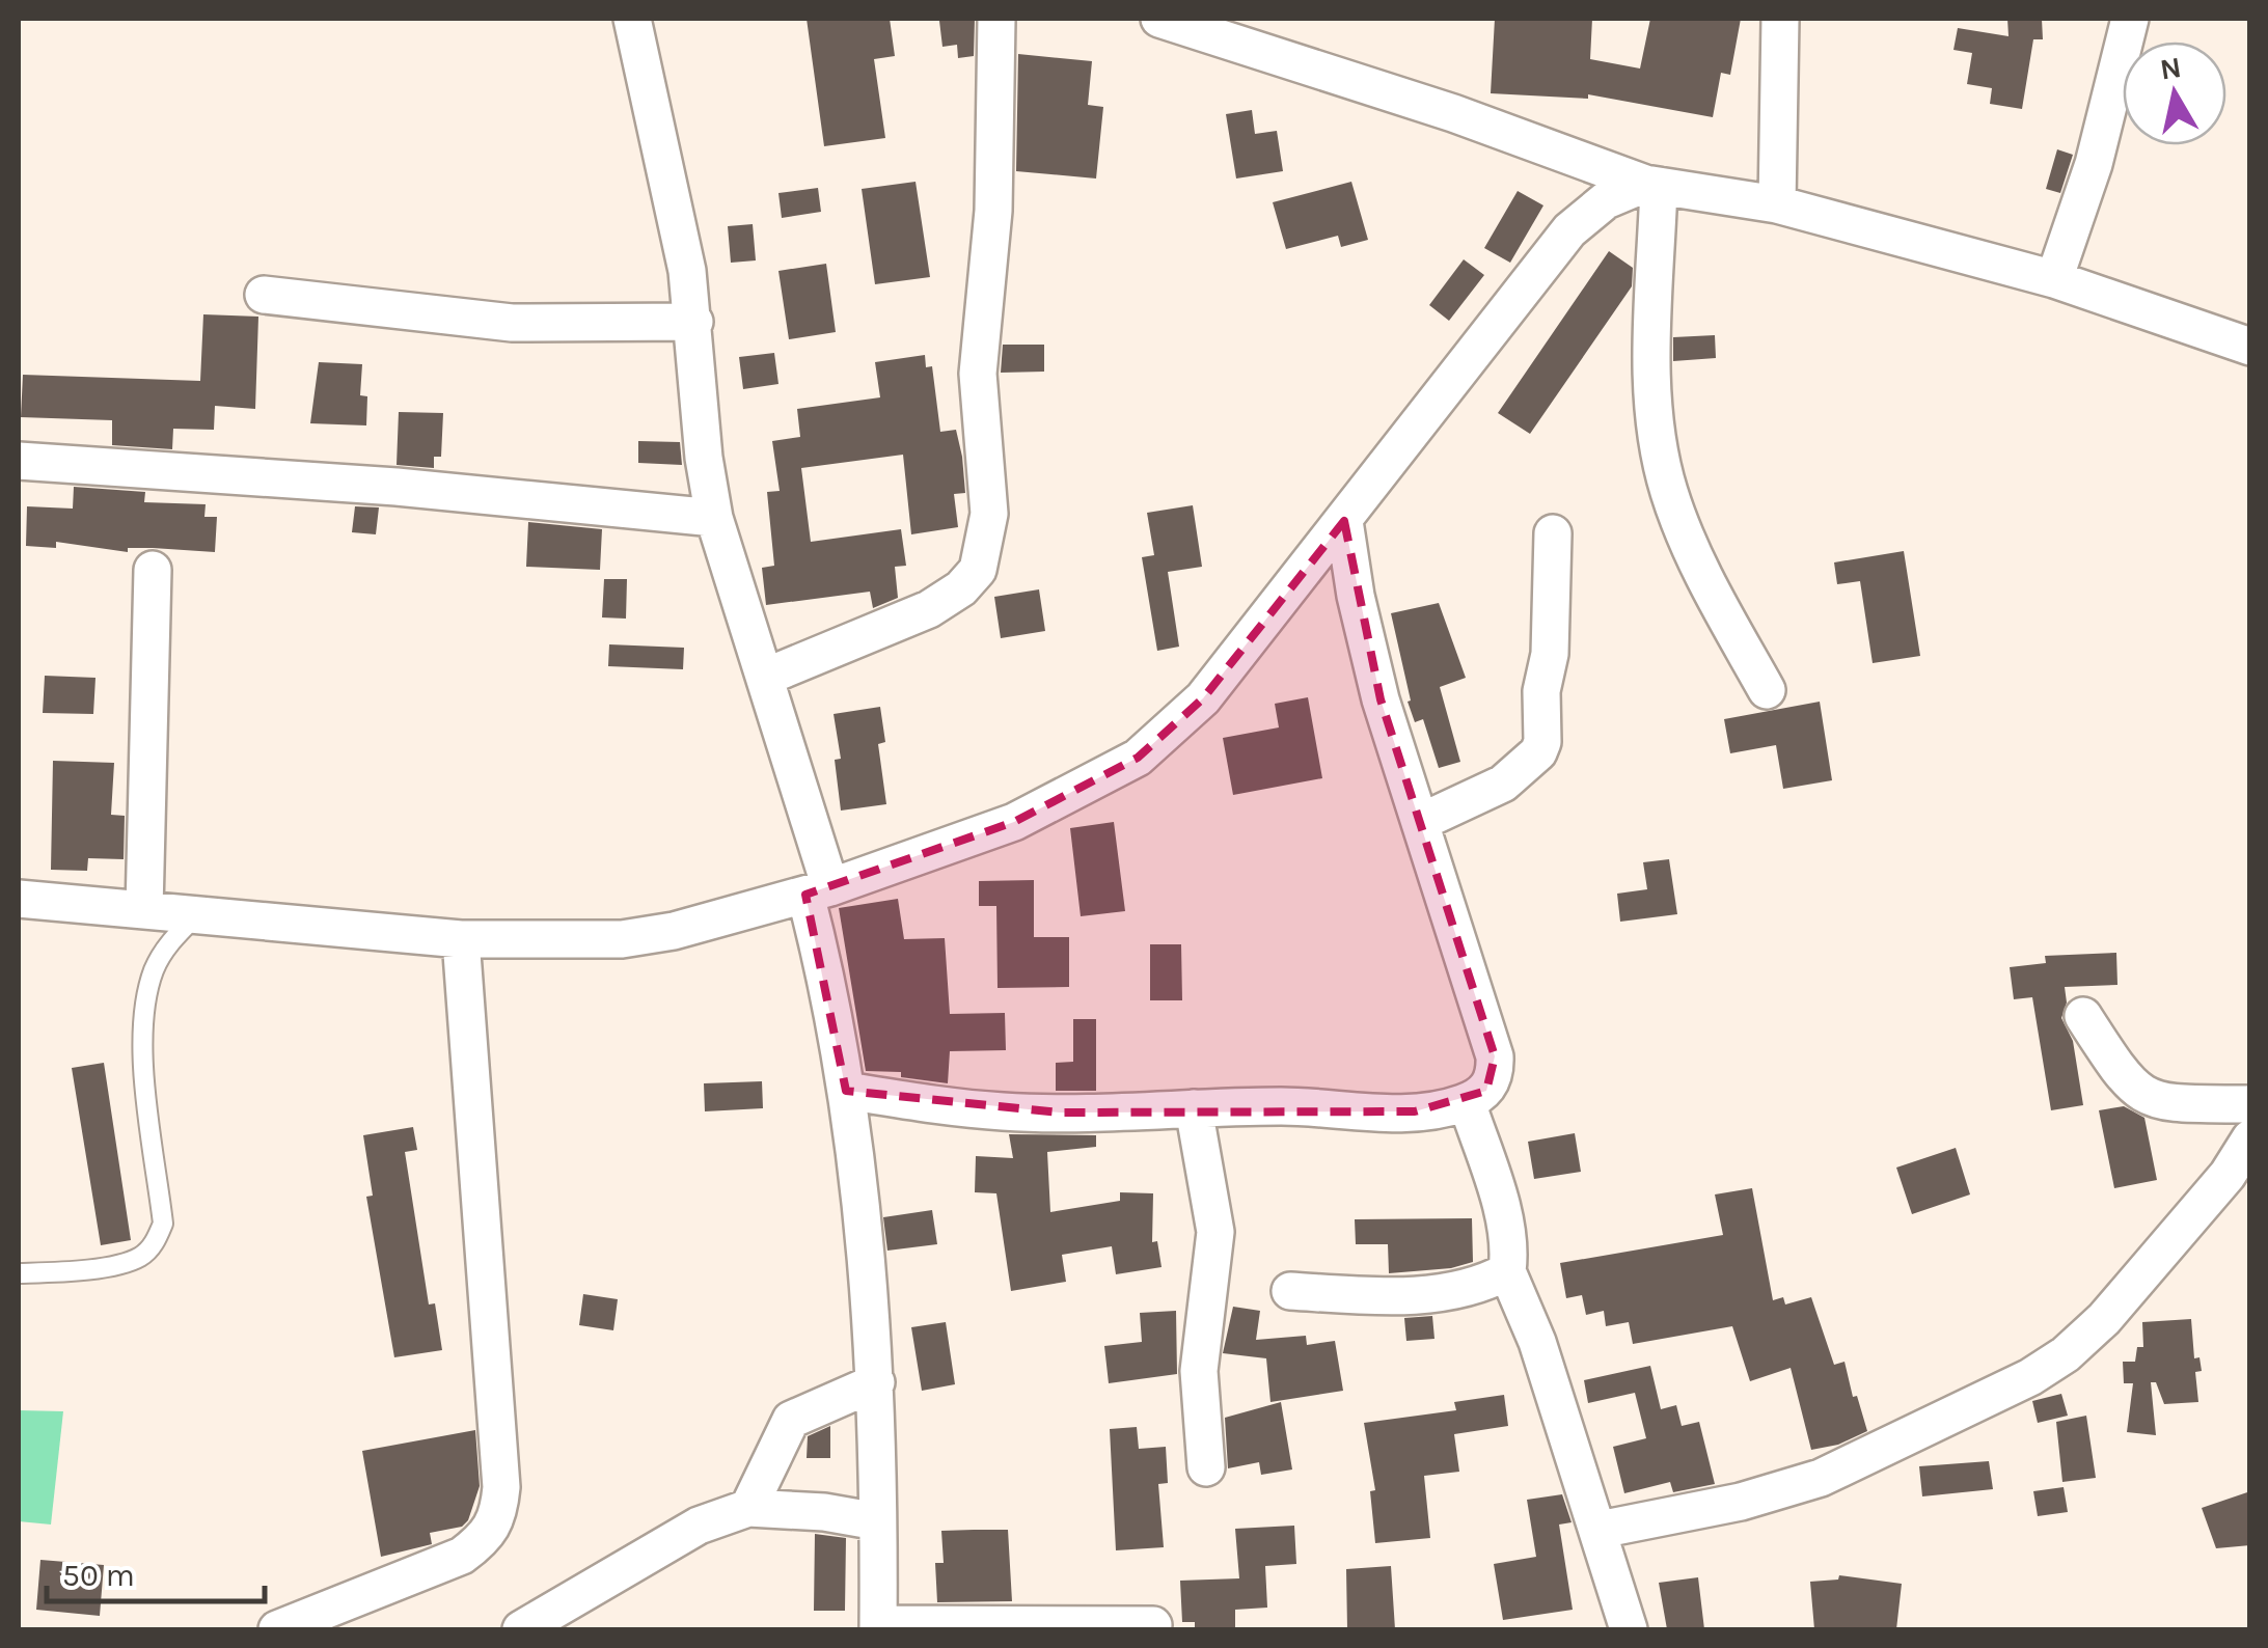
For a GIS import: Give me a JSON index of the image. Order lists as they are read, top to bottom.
{
  "scale_bar": "50 m",
  "north": "top"
}
